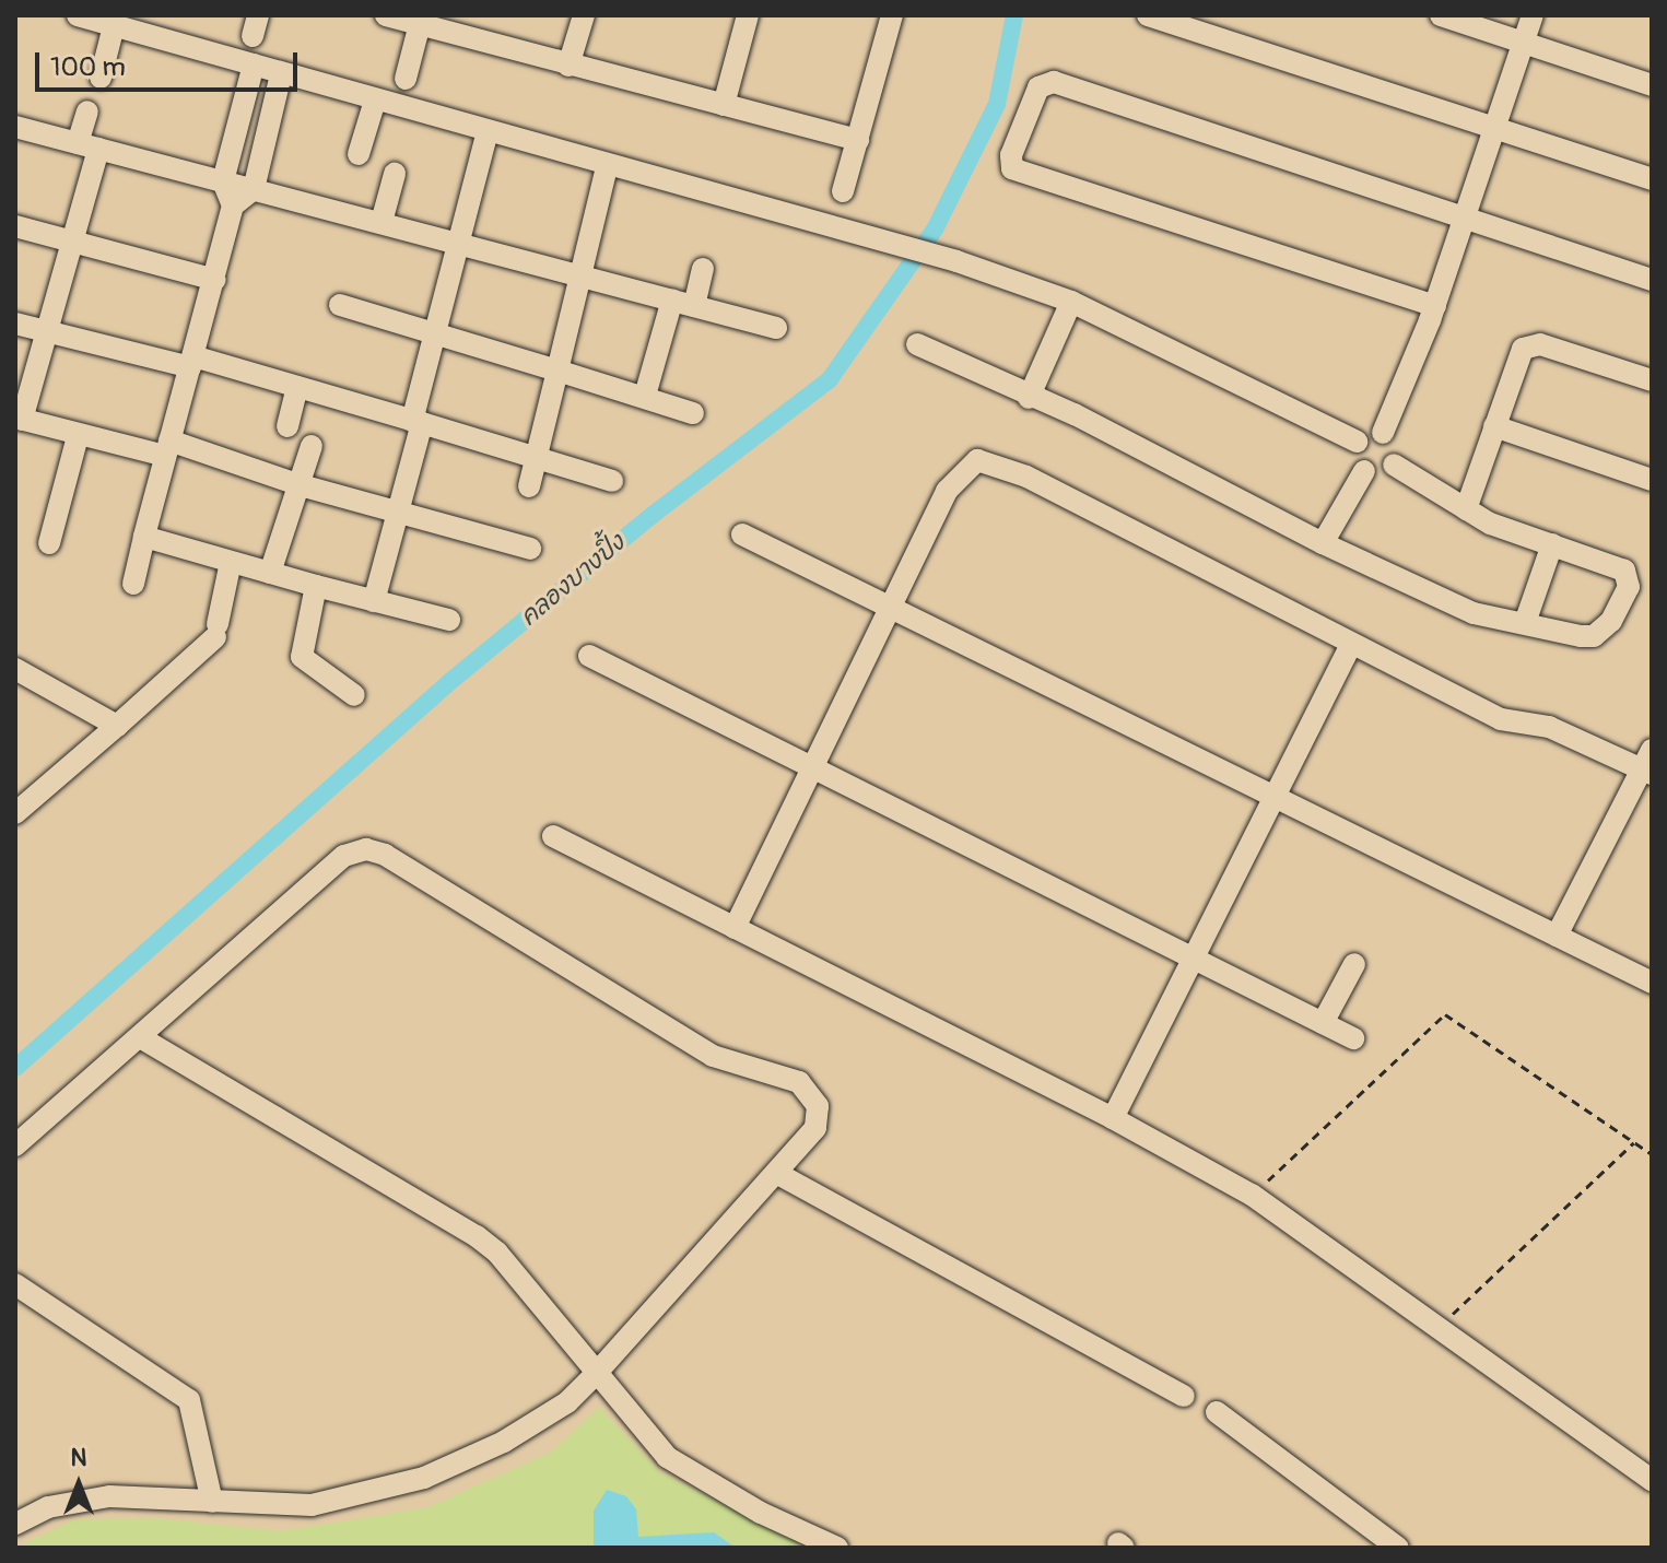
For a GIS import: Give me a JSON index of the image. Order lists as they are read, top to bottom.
{
  "water": ["คลองบางปิ้ง"],
  "scale_bar": "100 m",
  "north": "top"
}
